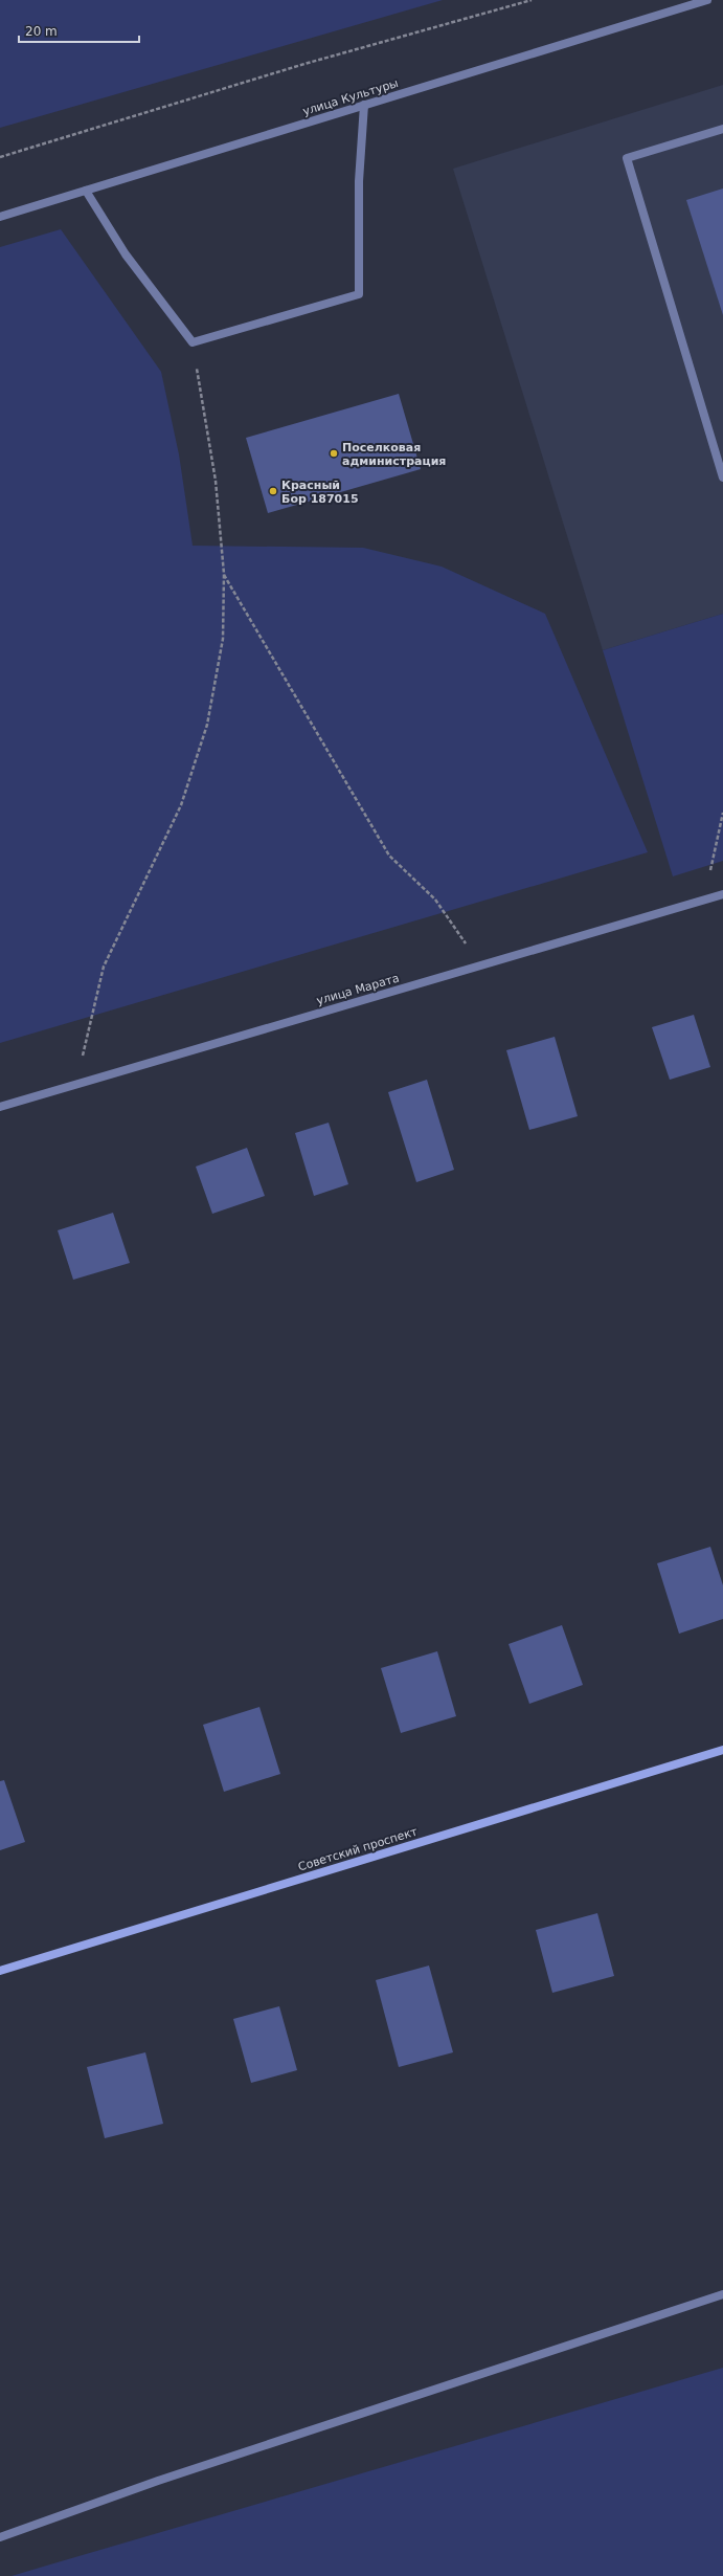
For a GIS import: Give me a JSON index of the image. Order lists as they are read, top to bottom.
{
  "streets": {
    "street": ["улица Культуры", "улица Марата", "Советский проспект"]
  },
  "places": ["Поселковая администрация", "Красный Бор 187015"],
  "scale_bar": "20 m"
}
